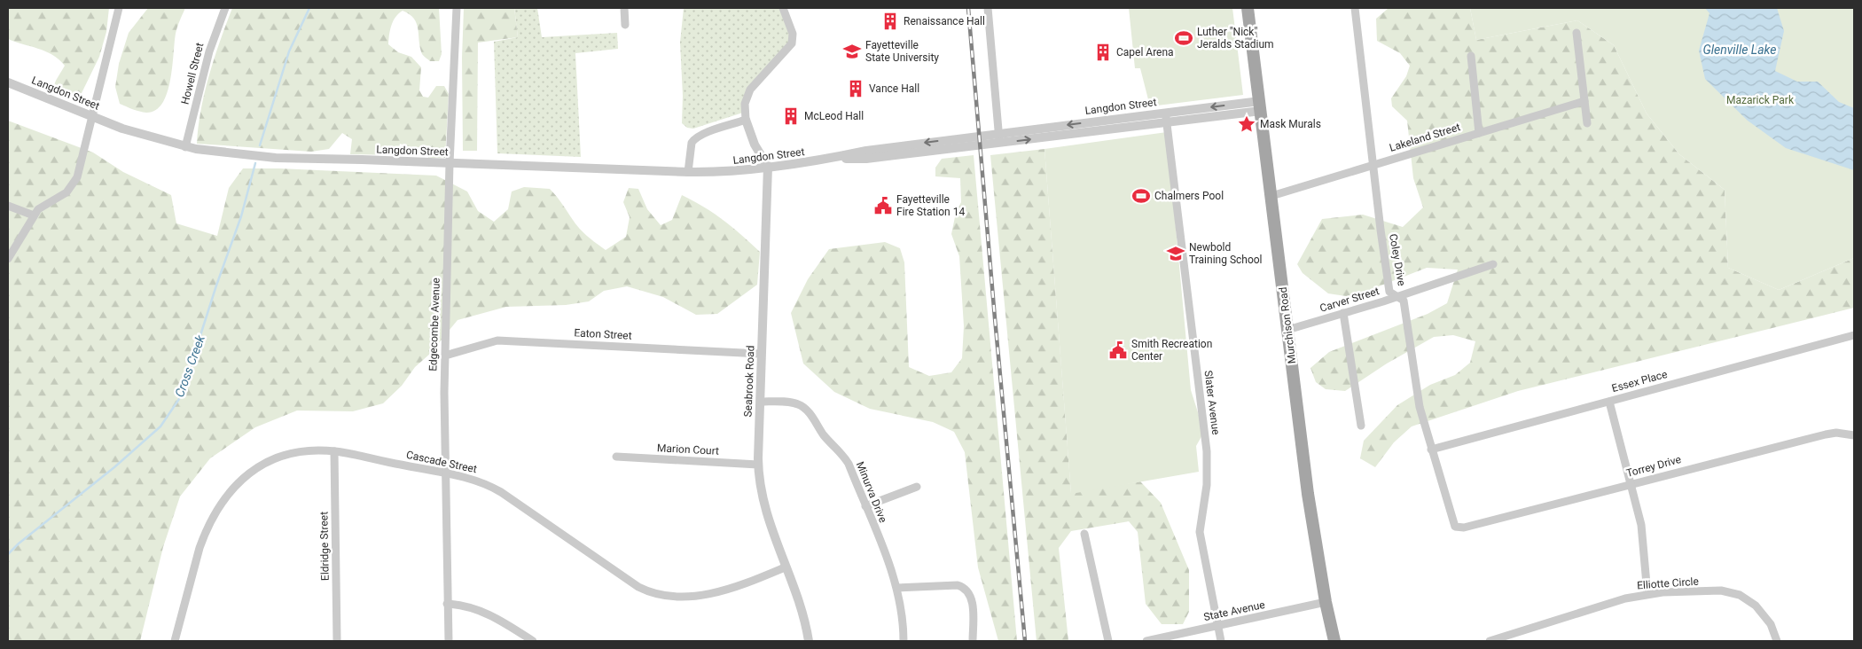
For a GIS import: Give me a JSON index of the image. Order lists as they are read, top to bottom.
{
  "streets": {
    "main road": ["Murchison Road"],
    "street": [
      "Howell Street",
      "Langdon Street",
      "Lakeland Street",
      "Coley Drive",
      "Carver Street",
      "Edgecombe Avenue",
      "Eaton Street",
      "Seabrook Road",
      "Essex Place",
      "Slater Avenue",
      "Marion Court",
      "Cascade Street",
      "Torrey Drive",
      "Minurva Drive",
      "Eldridge Street",
      "Elliotte Circle",
      "State Avenue"
    ]
  },
  "crossings": [
    ["Howell Street", "Langdon Street"],
    ["Langdon Street", "Edgecombe Avenue"],
    ["Langdon Street", "Murchison Road"],
    ["Langdon Street", "Seabrook Road"],
    ["Langdon Street", "Slater Avenue"],
    ["Lakeland Street", "Coley Drive"],
    ["Lakeland Street", "Murchison Road"],
    ["Coley Drive", "Carver Street"],
    ["Coley Drive", "Essex Place"],
    ["Coley Drive", "Torrey Drive"],
    ["Carver Street", "Murchison Road"],
    ["Edgecombe Avenue", "Eaton Street"],
    ["Edgecombe Avenue", "Cascade Street"],
    ["Murchison Road", "State Avenue"],
    ["Eaton Street", "Seabrook Road"],
    ["Seabrook Road", "Marion Court"],
    ["Seabrook Road", "Cascade Street"],
    ["Seabrook Road", "Minurva Drive"],
    ["Slater Avenue", "State Avenue"],
    ["Cascade Street", "Eldridge Street"]
  ],
  "water": ["Glenville Lake", "Cross Creek"],
  "parks": ["Mazarick Park"],
  "places": {
    "building": [
      "Renaissance Hall",
      "Capel Arena",
      "Vance Hall",
      "McLeod Hall"
    ],
    "sports": ["Luther \"Nick\" Jeralds Stadium", "Chalmers Pool"],
    "school or university": ["Fayetteville State University", "Newbold Training School"],
    "place": ["Mask Murals"],
    "public building": ["Fayetteville Fire Station 14", "Smith Recreation Center"]
  }
}
